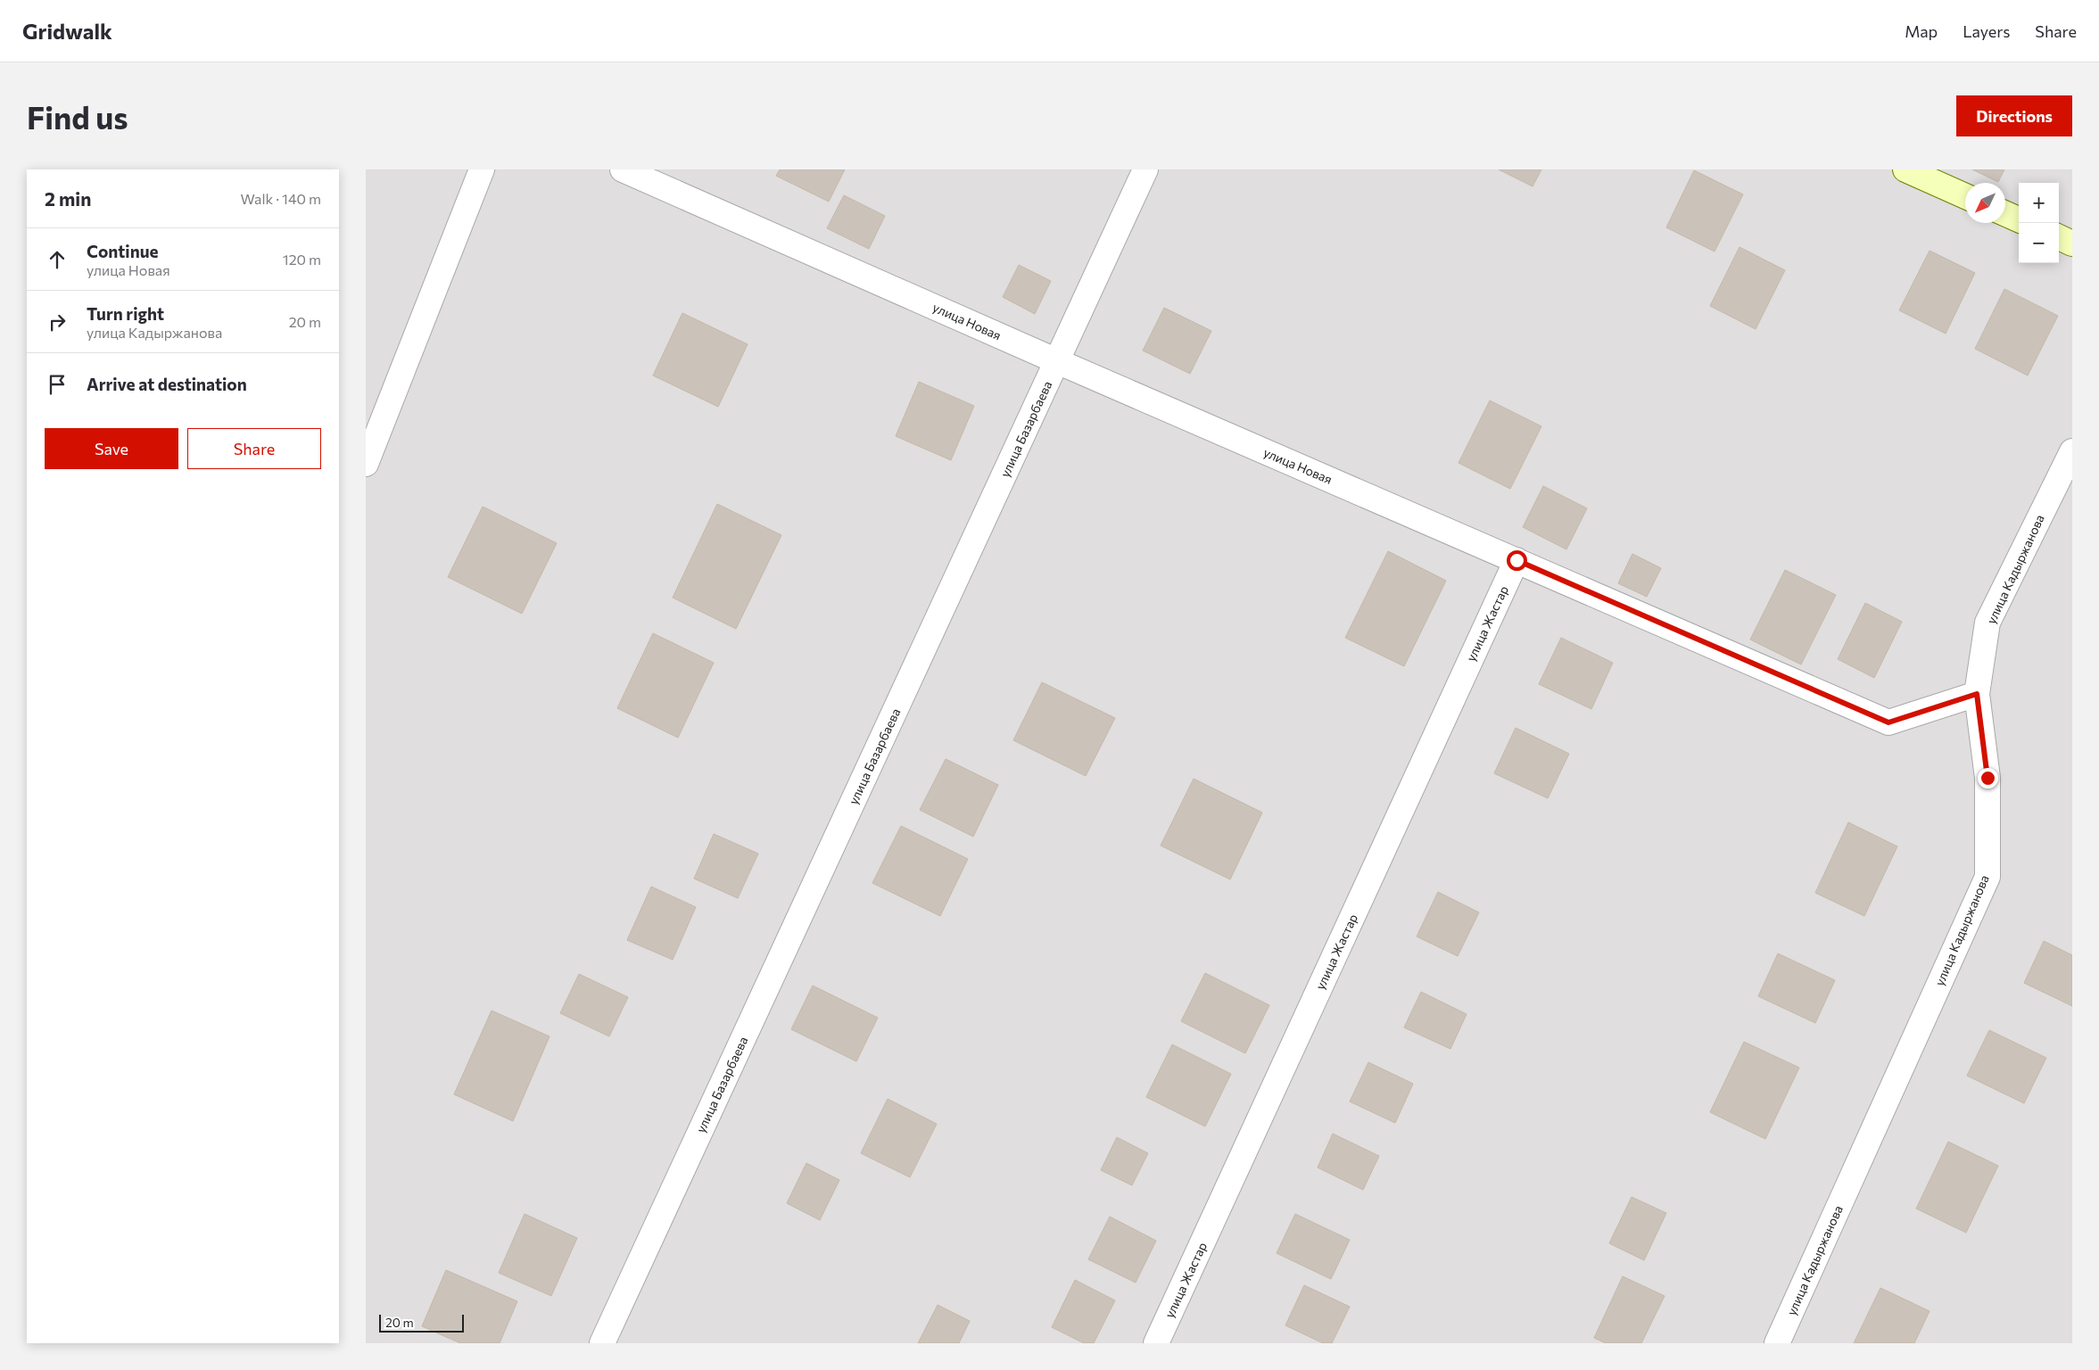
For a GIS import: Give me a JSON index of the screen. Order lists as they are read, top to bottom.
{
  "streets": {
    "street": [
      "улица Новая",
      "улица Базарбаева",
      "улица Кадыржанова",
      "улица Жастар"
    ]
  },
  "crossings": [
    ["улица Новая", "улица Базарбаева"],
    ["улица Новая", "улица Кадыржанова"],
    ["улица Новая", "улица Жастар"]
  ],
  "scale_bar": "20 m",
  "north": "bottom left",
  "page": {
    "header": "Gridwalk",
    "nav": ["Map", "Layers", "Share"],
    "buttons": [
      "Directions",
      ["Save", "Share"]
    ],
    "title": "Find us",
    "heading": ["2 min", "Walk · 140 m"],
    "map_buttons": ["+", "−"],
    "list": [
      ["Continue", "улица Новая", "120 m"],
      ["Turn right", "улица Кадыржанова", "20 m"],
      "Arrive at destination"
    ],
    "scale": "20 m"
  }
}
